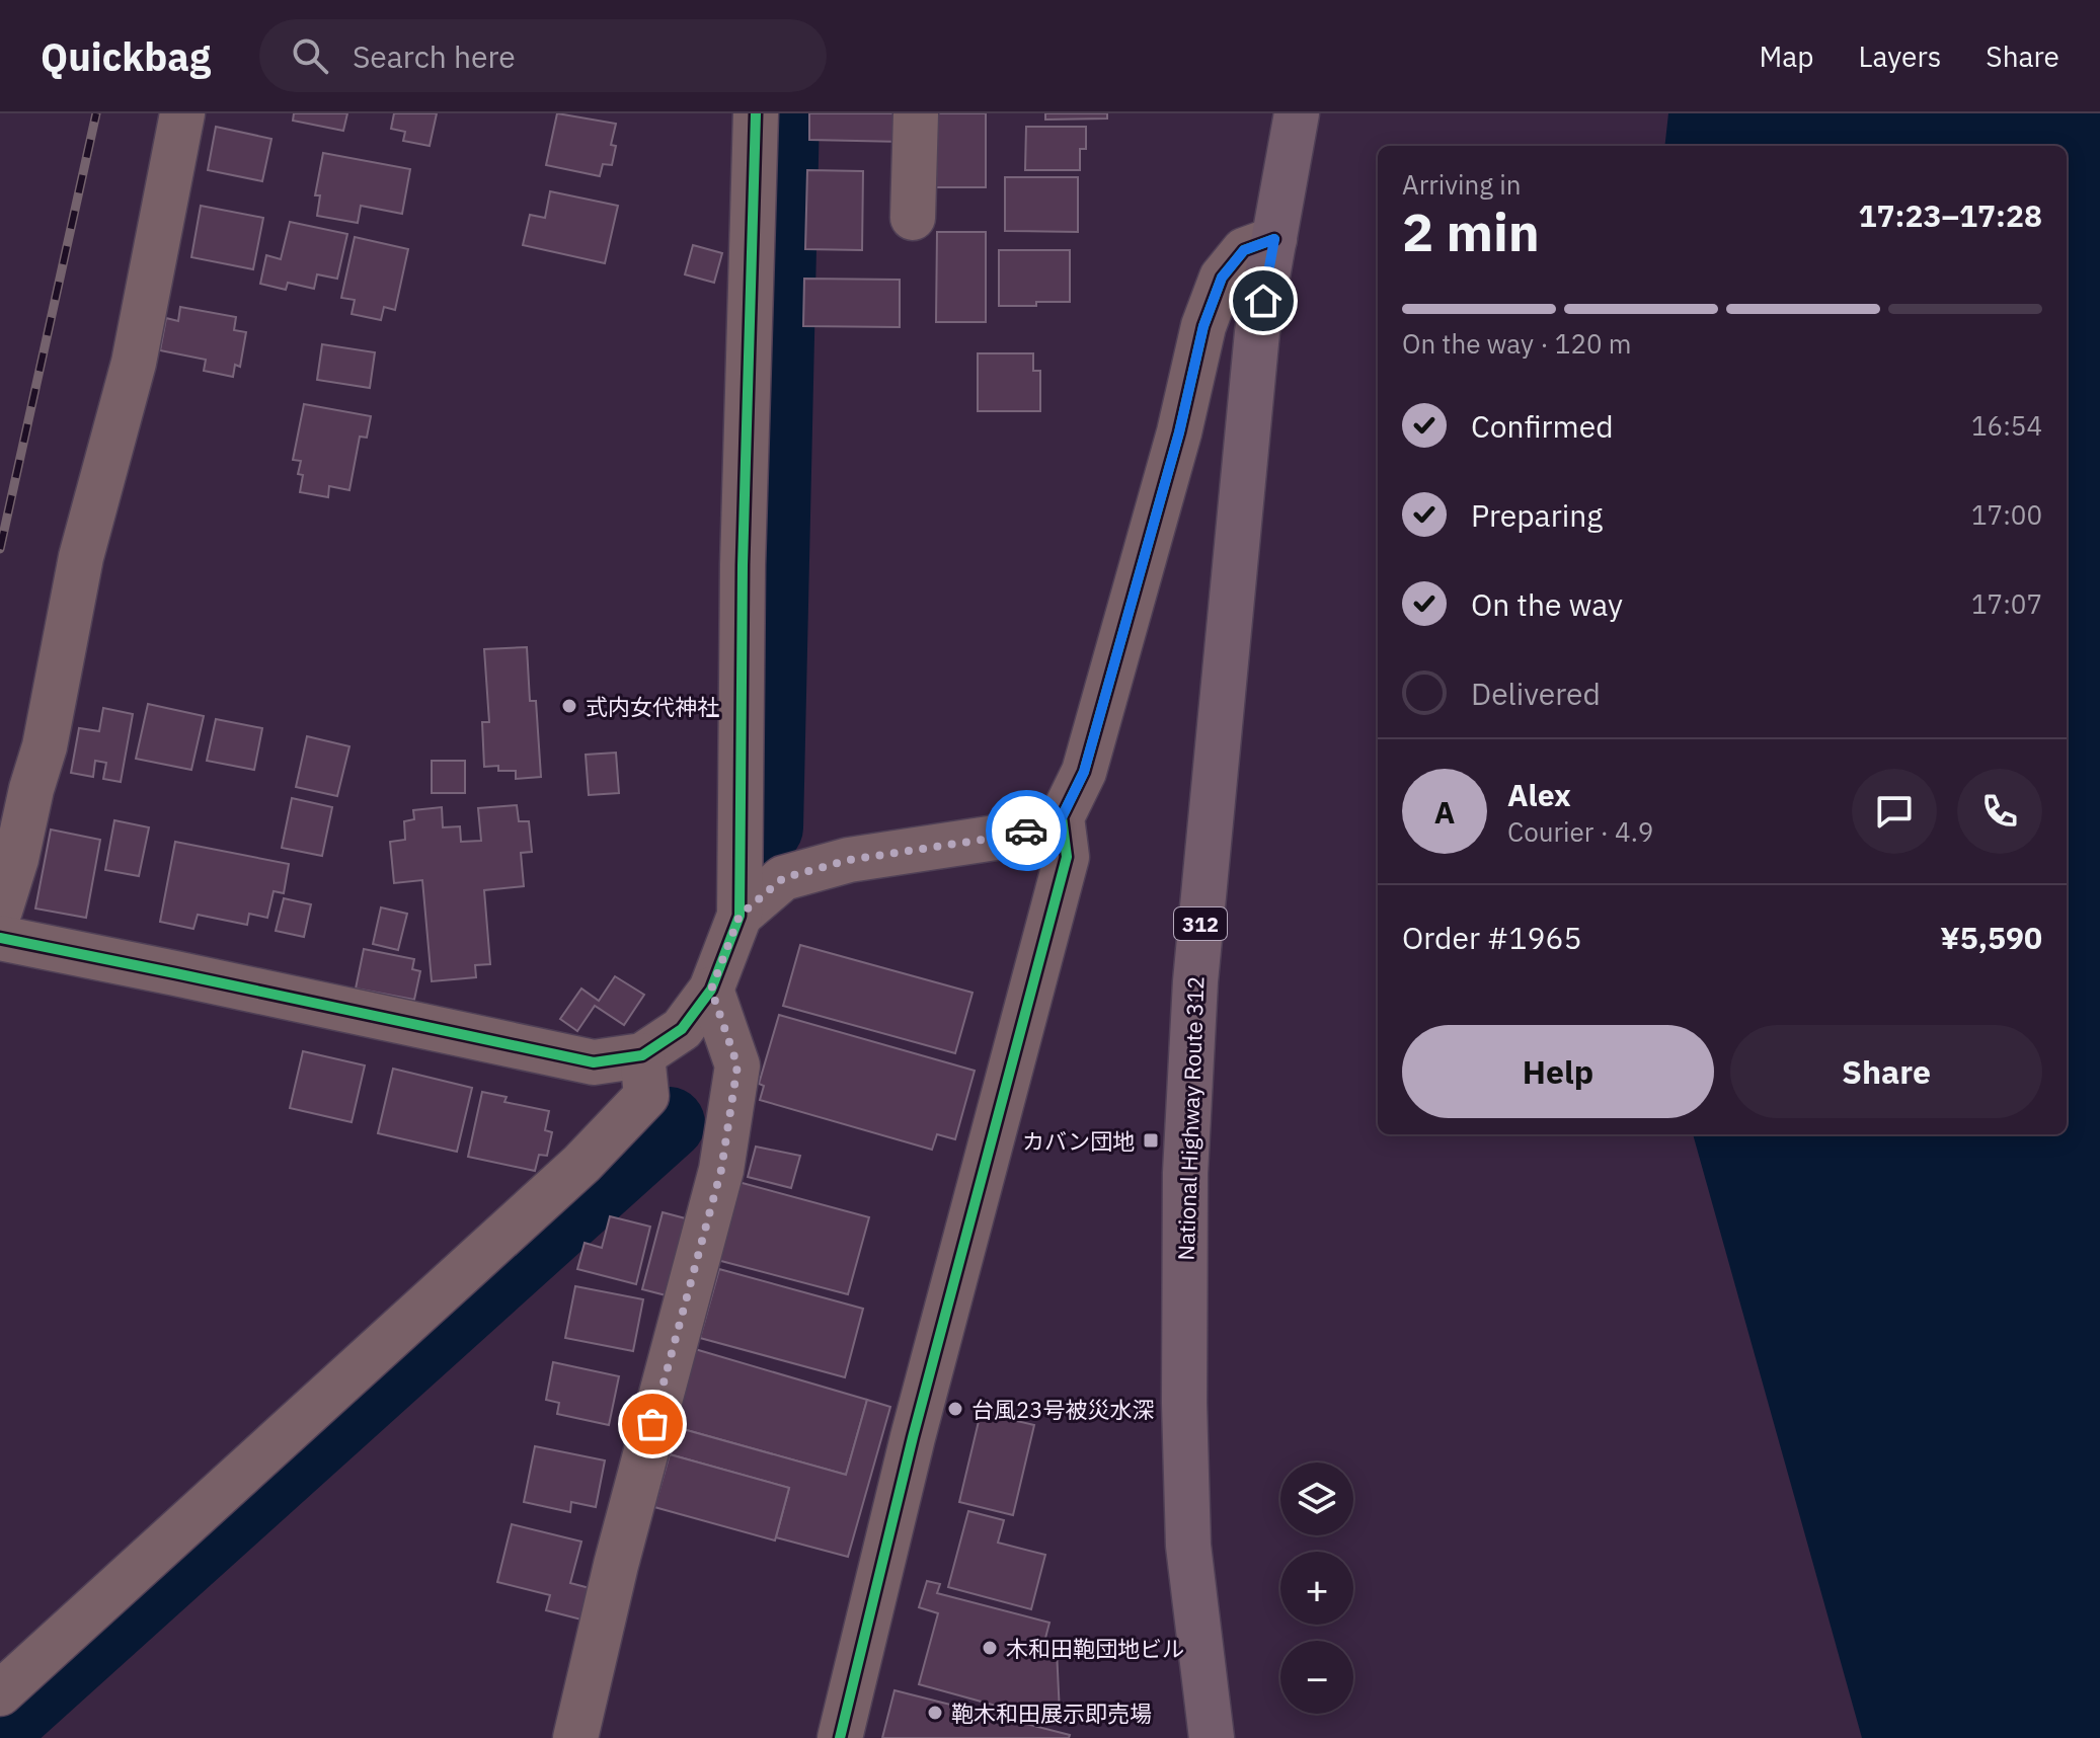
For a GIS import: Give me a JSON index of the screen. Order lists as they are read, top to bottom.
{
  "streets": {
    "highway": ["312", "National Highway Route 312"]
  },
  "places": {
    "other": [
      "式内女代神社",
      "台風23号被災水深",
      "木和田鞄団地ビル",
      "鞄木和田展示即売場"
    ],
    "transit": ["カバン団地"]
  },
  "page": {
    "header": "Quickbag",
    "search": "Search here",
    "nav": ["Map", "Layers", "Share"],
    "heading": ["2 min", "Arriving in", "17:23–17:28"],
    "panel": [
      "Alex",
      "Courier · 4.9",
      "Order #1965",
      "¥5,590"
    ],
    "bar": "On the way · 120 m",
    "list": [
      ["Confirmed", "16:54"],
      ["Preparing", "17:00"],
      ["On the way", "17:07"],
      "Delivered"
    ],
    "round": "A",
    "buttons": ["Help", "Share"],
    "map_buttons": ["+", "−"]
  }
}
